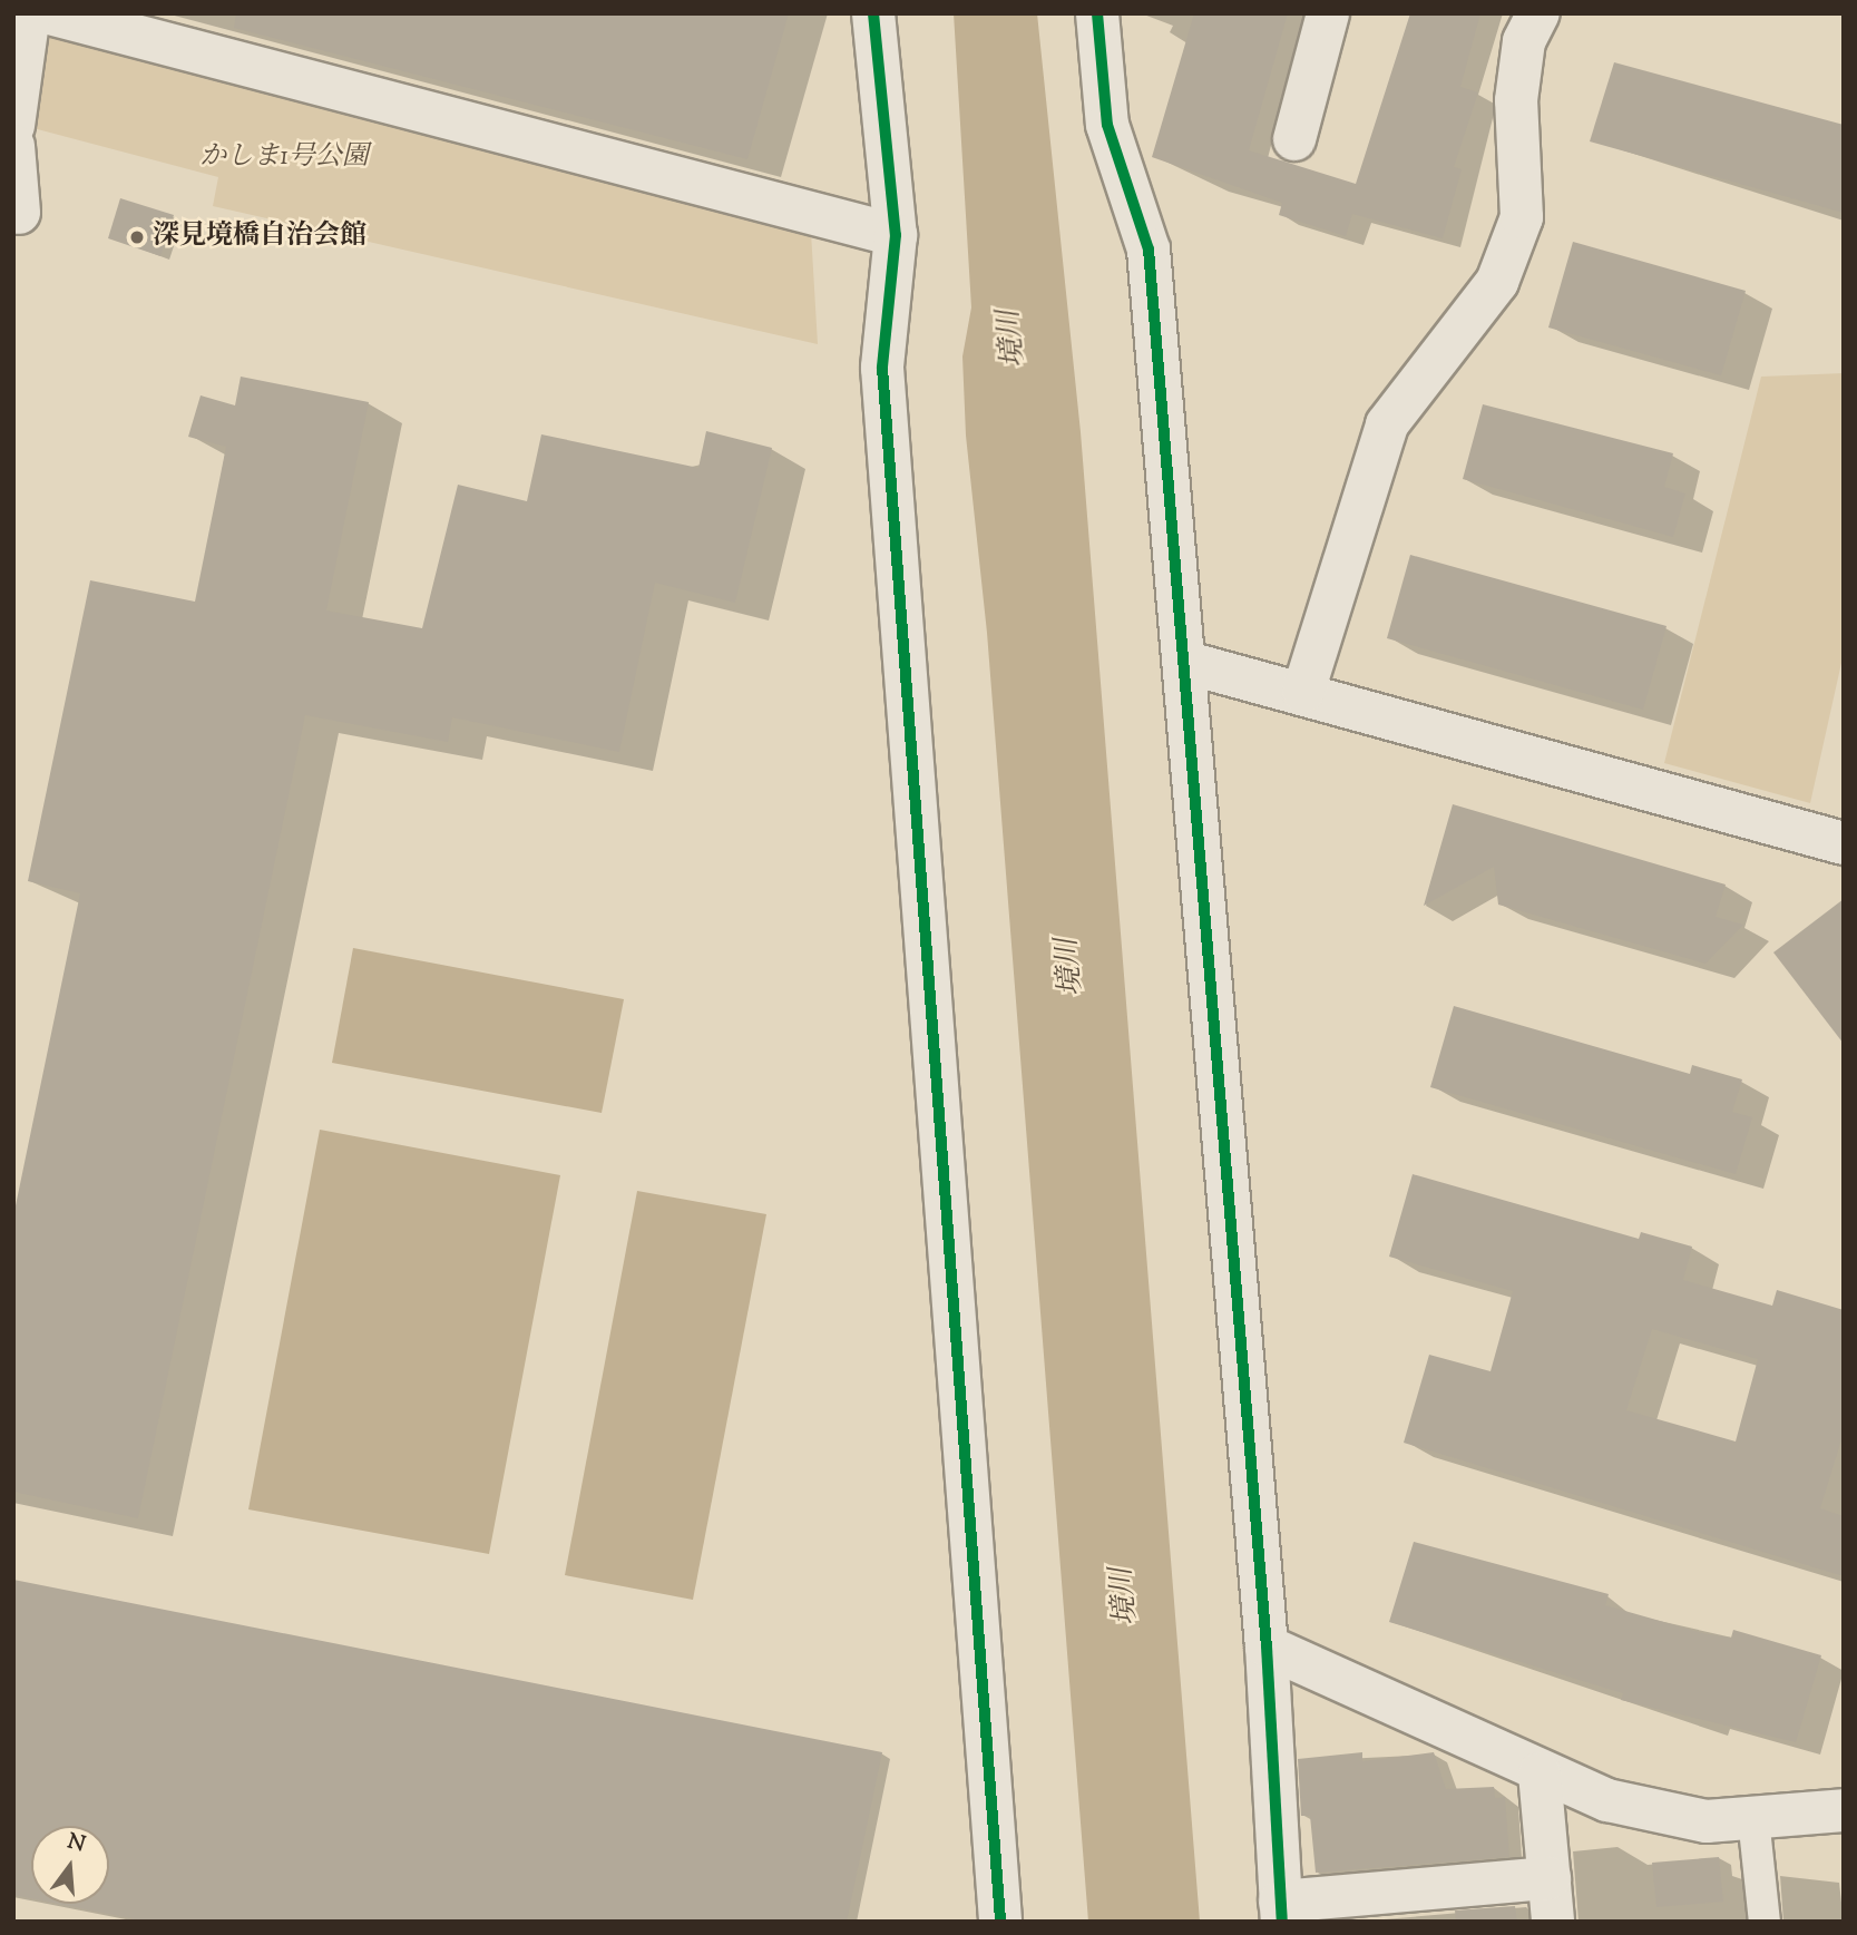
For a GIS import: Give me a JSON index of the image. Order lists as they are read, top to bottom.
{
  "water": ["境川"],
  "parks": ["かしま1号公園"],
  "places": ["深見境橋自治会館"],
  "north": "top"
}
